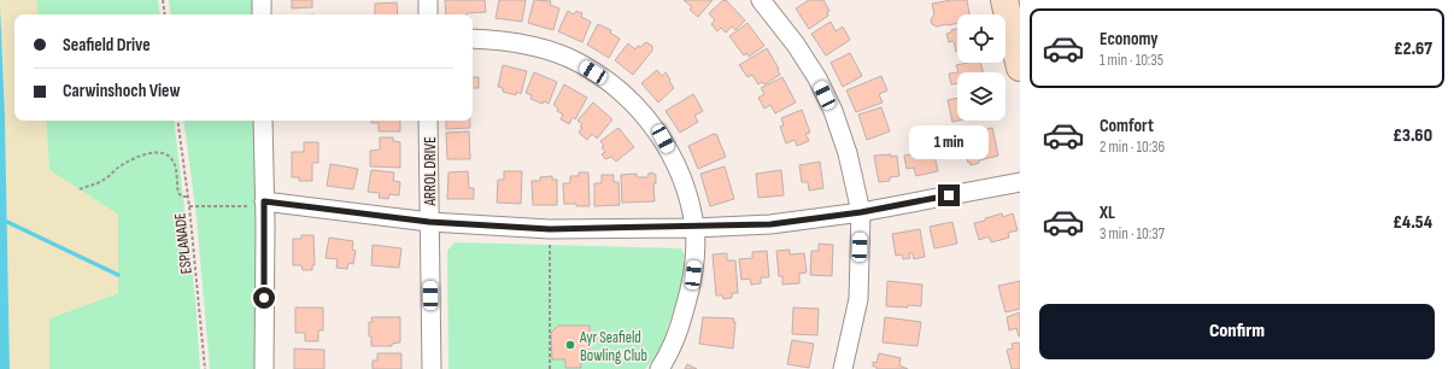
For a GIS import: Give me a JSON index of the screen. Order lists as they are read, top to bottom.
{
  "streets": {
    "street": ["ARROL DRIVE"],
    "path": ["ESPLANADE"]
  },
  "places": ["Ayr Seafield Bowling Club"],
  "page": {
    "list": [
      {
        "name": "Economy",
        "note": "1 min · 10:35",
        "value": "£2.67"
      },
      {
        "name": "Comfort",
        "note": "2 min · 10:36",
        "value": "£3.60"
      },
      {
        "name": "XL",
        "note": "3 min · 10:37",
        "value": "£4.54"
      }
    ],
    "banner": ["Seafield Drive", "Carwinshoch View"],
    "bubble": "1 min",
    "buttons": "Confirm"
  }
}
